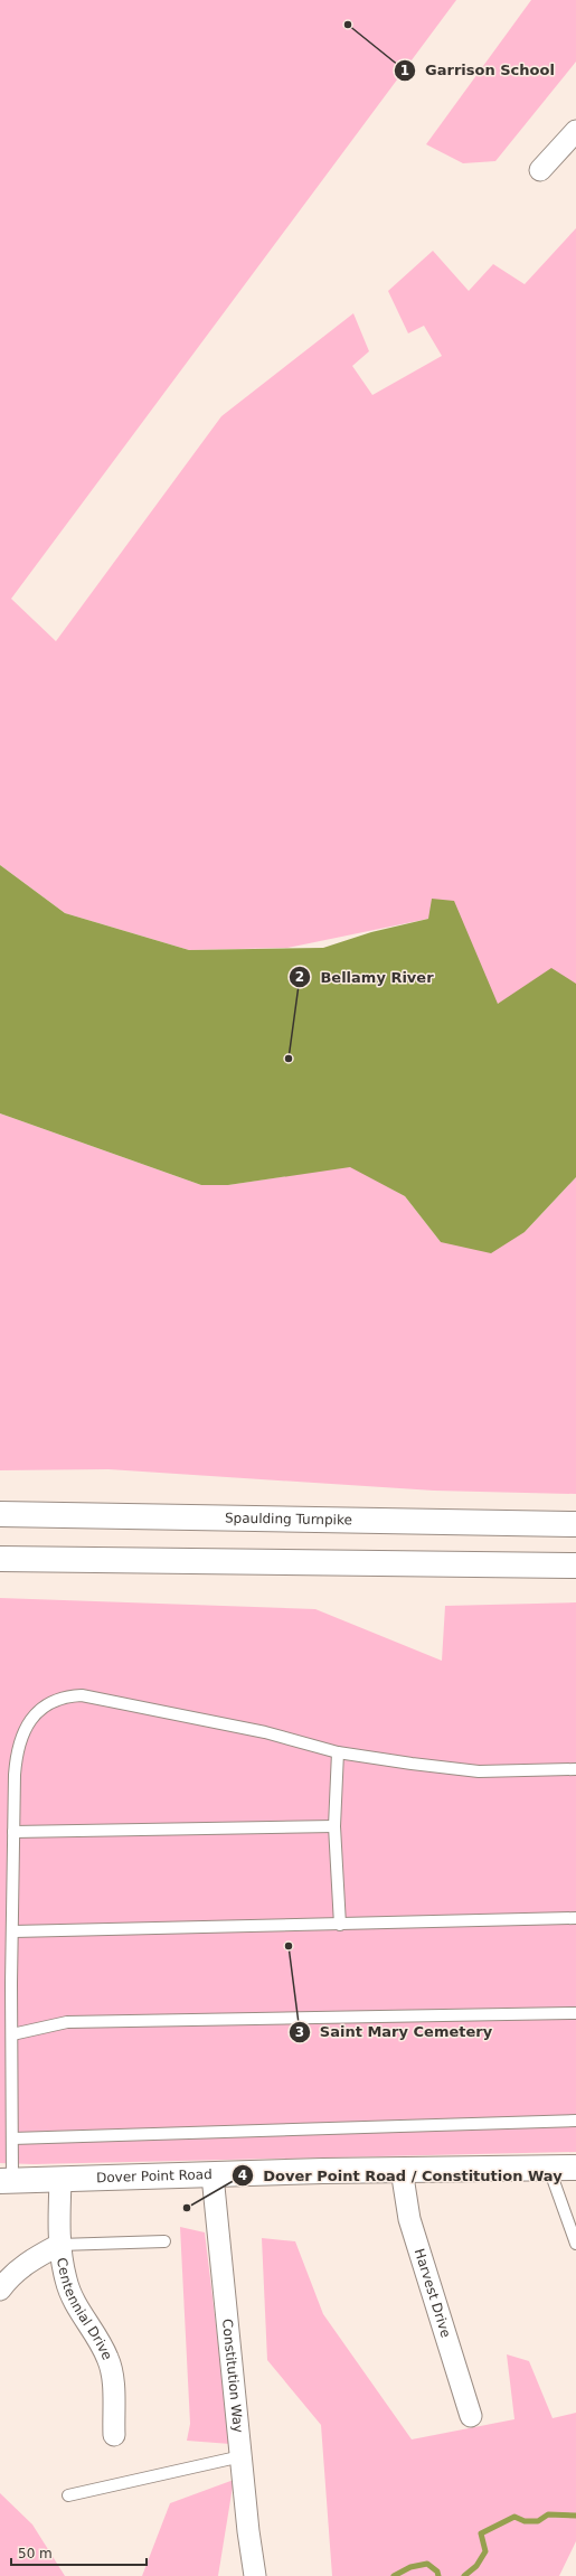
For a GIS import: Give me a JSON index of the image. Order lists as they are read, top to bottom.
{
  "streets": {
    "main road": ["Spaulding Turnpike", "Dover Point Road"],
    "street": ["Harvest Drive", "Centennial Drive", "Constitution Way"]
  },
  "crossings": [
    ["Dover Point Road", "Harvest Drive"],
    ["Dover Point Road", "Centennial Drive"],
    ["Dover Point Road", "Constitution Way"]
  ],
  "places": [
    "Garrison School",
    "Bellamy River",
    "Saint Mary Cemetery",
    "Dover Point Road / Constitution Way"
  ],
  "scale_bar": "50 m"
}
